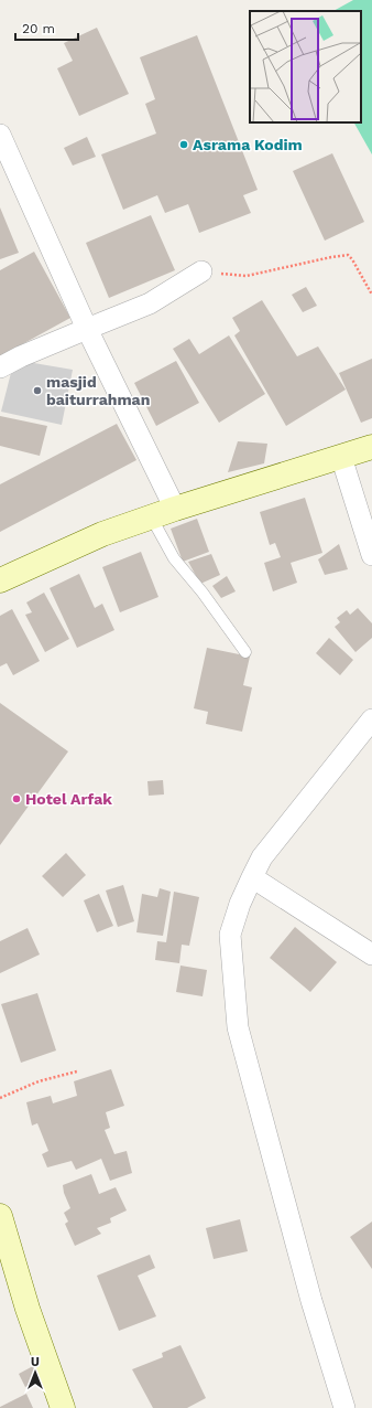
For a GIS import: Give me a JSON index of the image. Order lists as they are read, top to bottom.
{
  "places": ["Asrama Kodim", "masjid baiturrahman", "Hotel Arfak"],
  "scale_bar": "20 m",
  "north": "top"
}
